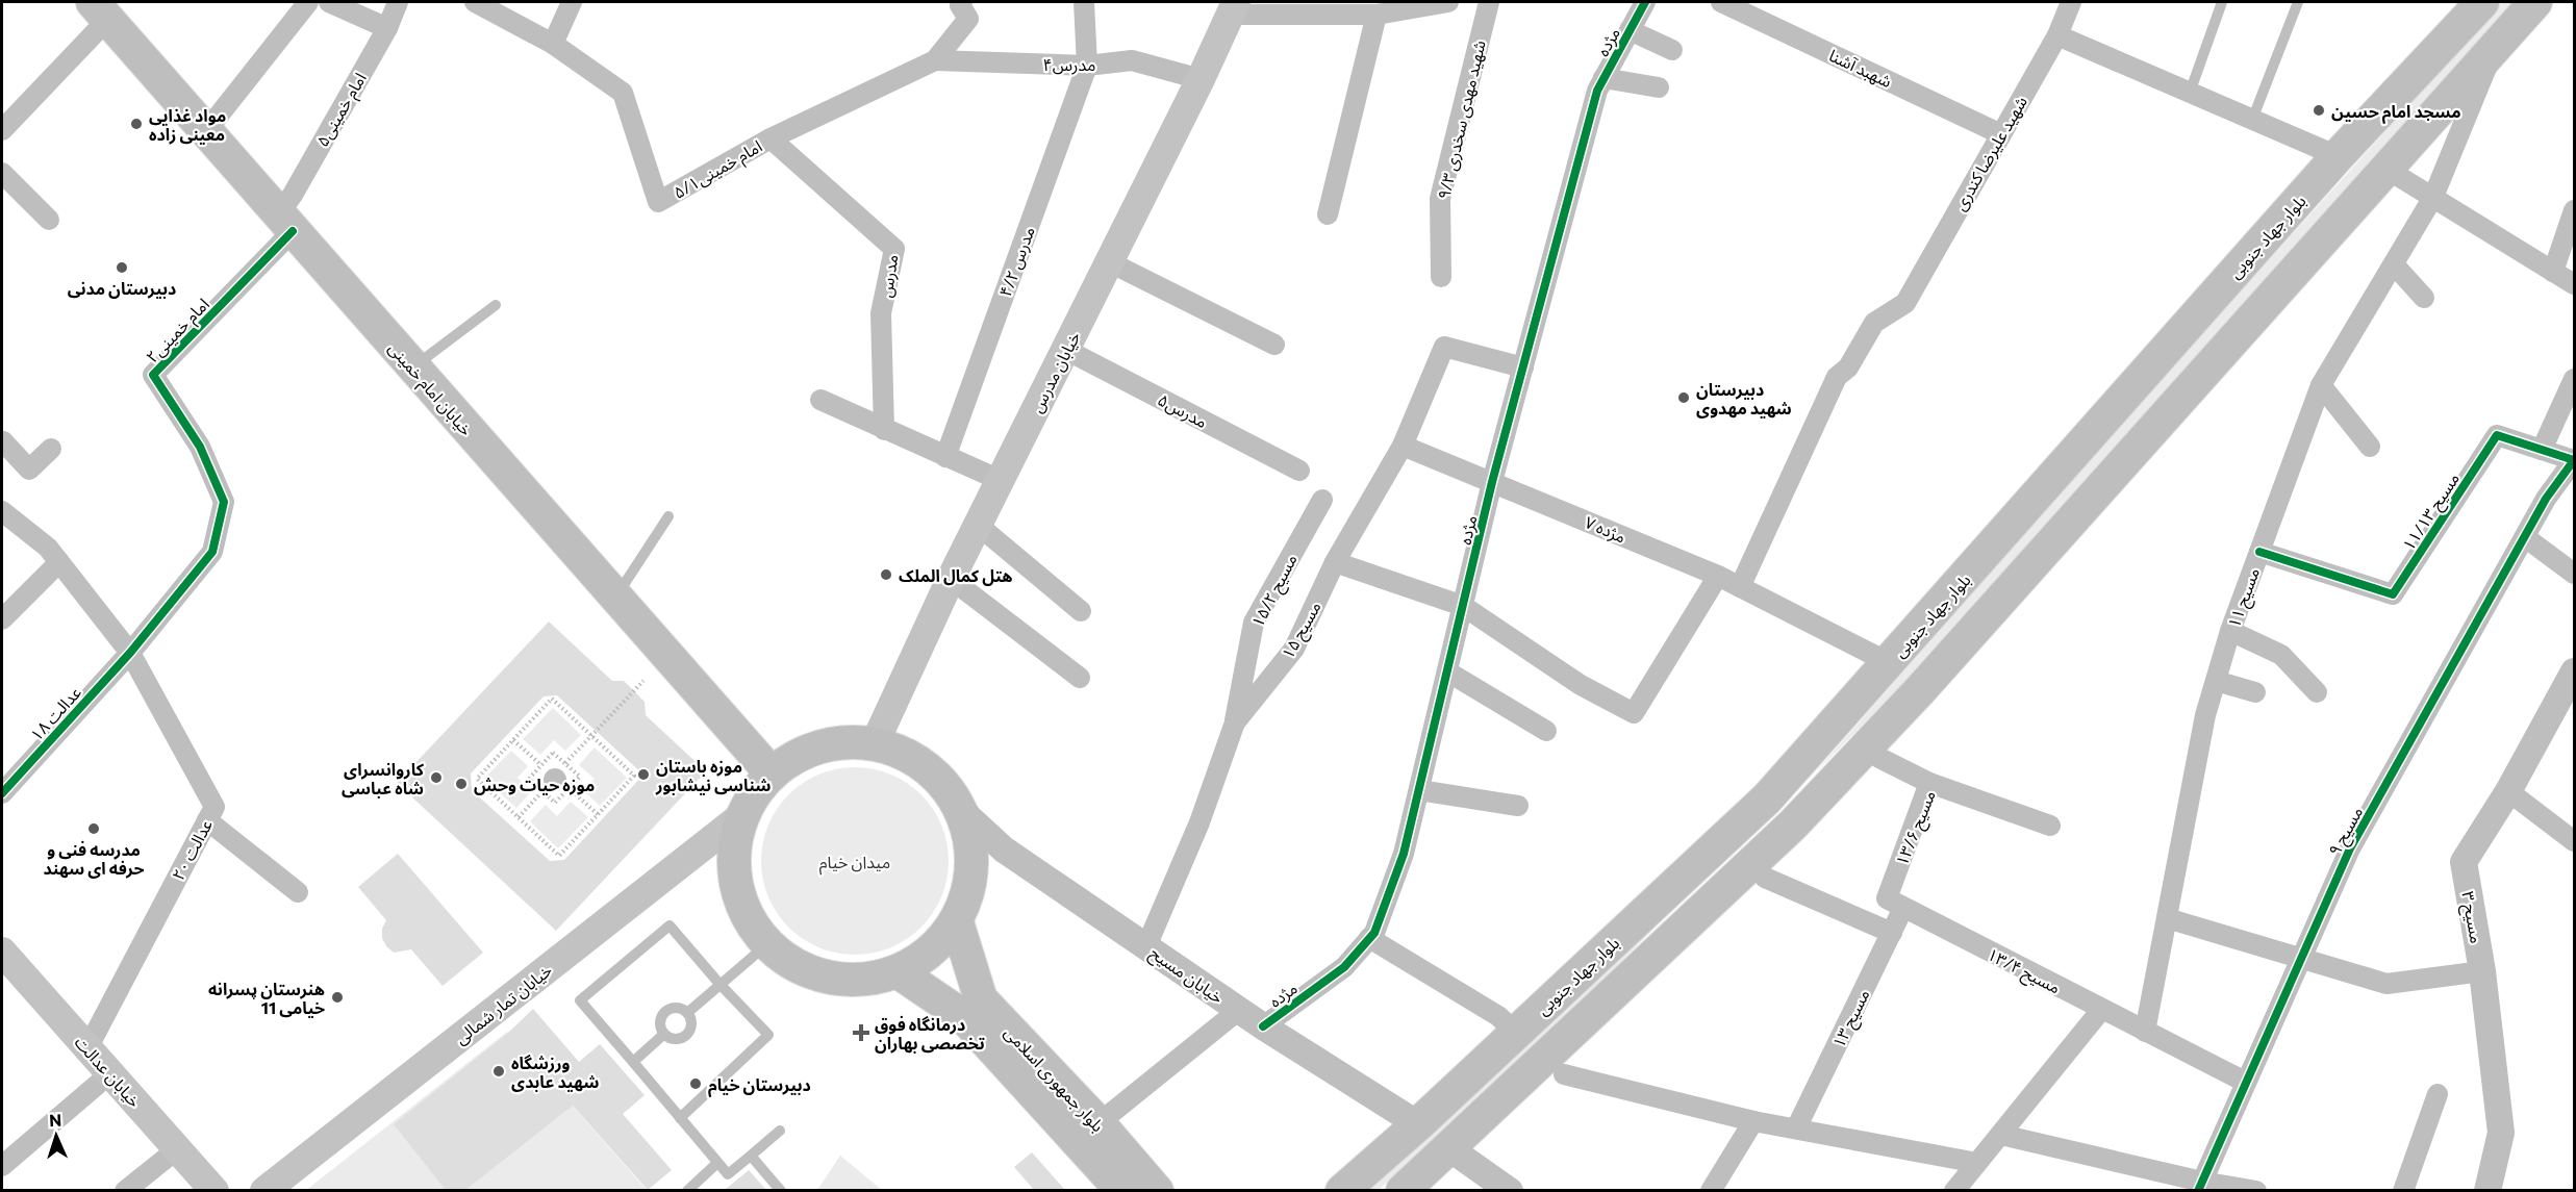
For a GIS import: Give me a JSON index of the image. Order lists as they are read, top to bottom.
{
  "streets": {
    "main road": [
      "بلوار جهاد جنوبی",
      "خیابان مدرس",
      "خیابان امام خمینی",
      "خیابان تمار شمالی",
      "خیابان عدالت",
      "بلوار جمهوری اسلامی"
    ],
    "street": [
      "مژده",
      "مدرس۴",
      "شهبد آشنا",
      "امام خمینی۵",
      "شهید مهدی سخدری ۹/۳",
      "شهید علیرضا کندری",
      "امام خمینی۵/۱",
      "مدرس ۴/۲",
      "مدرس",
      "امام خمینی۲",
      "مدرس۵",
      "مسیح ۱۱/۱۳",
      "مژده ۷",
      "مسیح ۱۵/۲",
      "مسیح ۱۱",
      "مسیح ۱۵",
      "عدالت ۱۸",
      "مسیح ۱۳/۶",
      "مسیح ۹",
      "عدالت ۲۰",
      "مسیح ۳",
      "مسیح ۱۳/۴",
      "خیابان مسیح",
      "مسیح ۱۳"
    ]
  },
  "crossings": [
    ["مژده", "مژده ۷"],
    ["مژده", "مسیح ۱۵"],
    ["مژده", "خیابان مسیح"],
    ["مدرس۴", "امام خمینی۵/۱"],
    ["مدرس۴", "مدرس ۴/۲"],
    ["مدرس۴", "خیابان مدرس"],
    ["شهبد آشنا", "شهید علیرضا کندری"],
    ["امام خمینی۵", "امام خمینی۲"],
    ["امام خمینی۵", "خیابان امام خمینی"],
    ["شهید علیرضا کندری", "مژده ۷"],
    ["امام خمینی۵/۱", "مدرس"],
    ["بلوار جهاد جنوبی", "مژده ۷"],
    ["بلوار جهاد جنوبی", "خیابان مسیح"],
    ["امام خمینی۲", "خیابان امام خمینی"],
    ["امام خمینی۲", "عدالت ۱۸"],
    ["امام خمینی۲", "عدالت ۲۰"],
    ["خیابان مدرس", "مدرس۵"],
    ["مسیح ۱۱/۱۳", "مسیح ۱۱"],
    ["مسیح ۱۱/۱۳", "مسیح ۹"],
    ["مژده ۷", "مسیح ۱۵"],
    ["مسیح ۱۵/۲", "مسیح ۱۵"],
    ["مسیح ۱۱", "مسیح ۱۳/۴"],
    ["مسیح ۱۵", "خیابان مسیح"],
    ["عدالت ۱۸", "عدالت ۲۰"],
    ["مسیح ۱۳/۶", "مسیح ۱۳/۴"],
    ["مسیح ۱۳/۶", "مسیح ۱۳"],
    ["مسیح ۹", "مسیح ۱۳/۴"],
    ["عدالت ۲۰", "خیابان عدالت"],
    ["مسیح ۱۳/۴", "مسیح ۱۳"]
  ],
  "parks": ["میدان خیام"],
  "places": {
    "other": [
      "مسجد امام حسین",
      "مواد غذایی معینی زاده",
      "دبیرستان مدنی",
      "دبیرستان شهید مهدوی",
      "هتل کمال الملک",
      "موزه باستان شناسی نیشابور",
      "کاروانسرای شاه عباسی",
      "موزه حیات وحش",
      "مدرسه فنی و حرفه ای سهند",
      "هنرستان پسرانه خیامی 11",
      "ورزشگاه شهید عابدی",
      "دبیرستان خیام"
    ],
    "health": ["درمانگاه فوق تخصصی بهاران"]
  },
  "north": "top"
}
